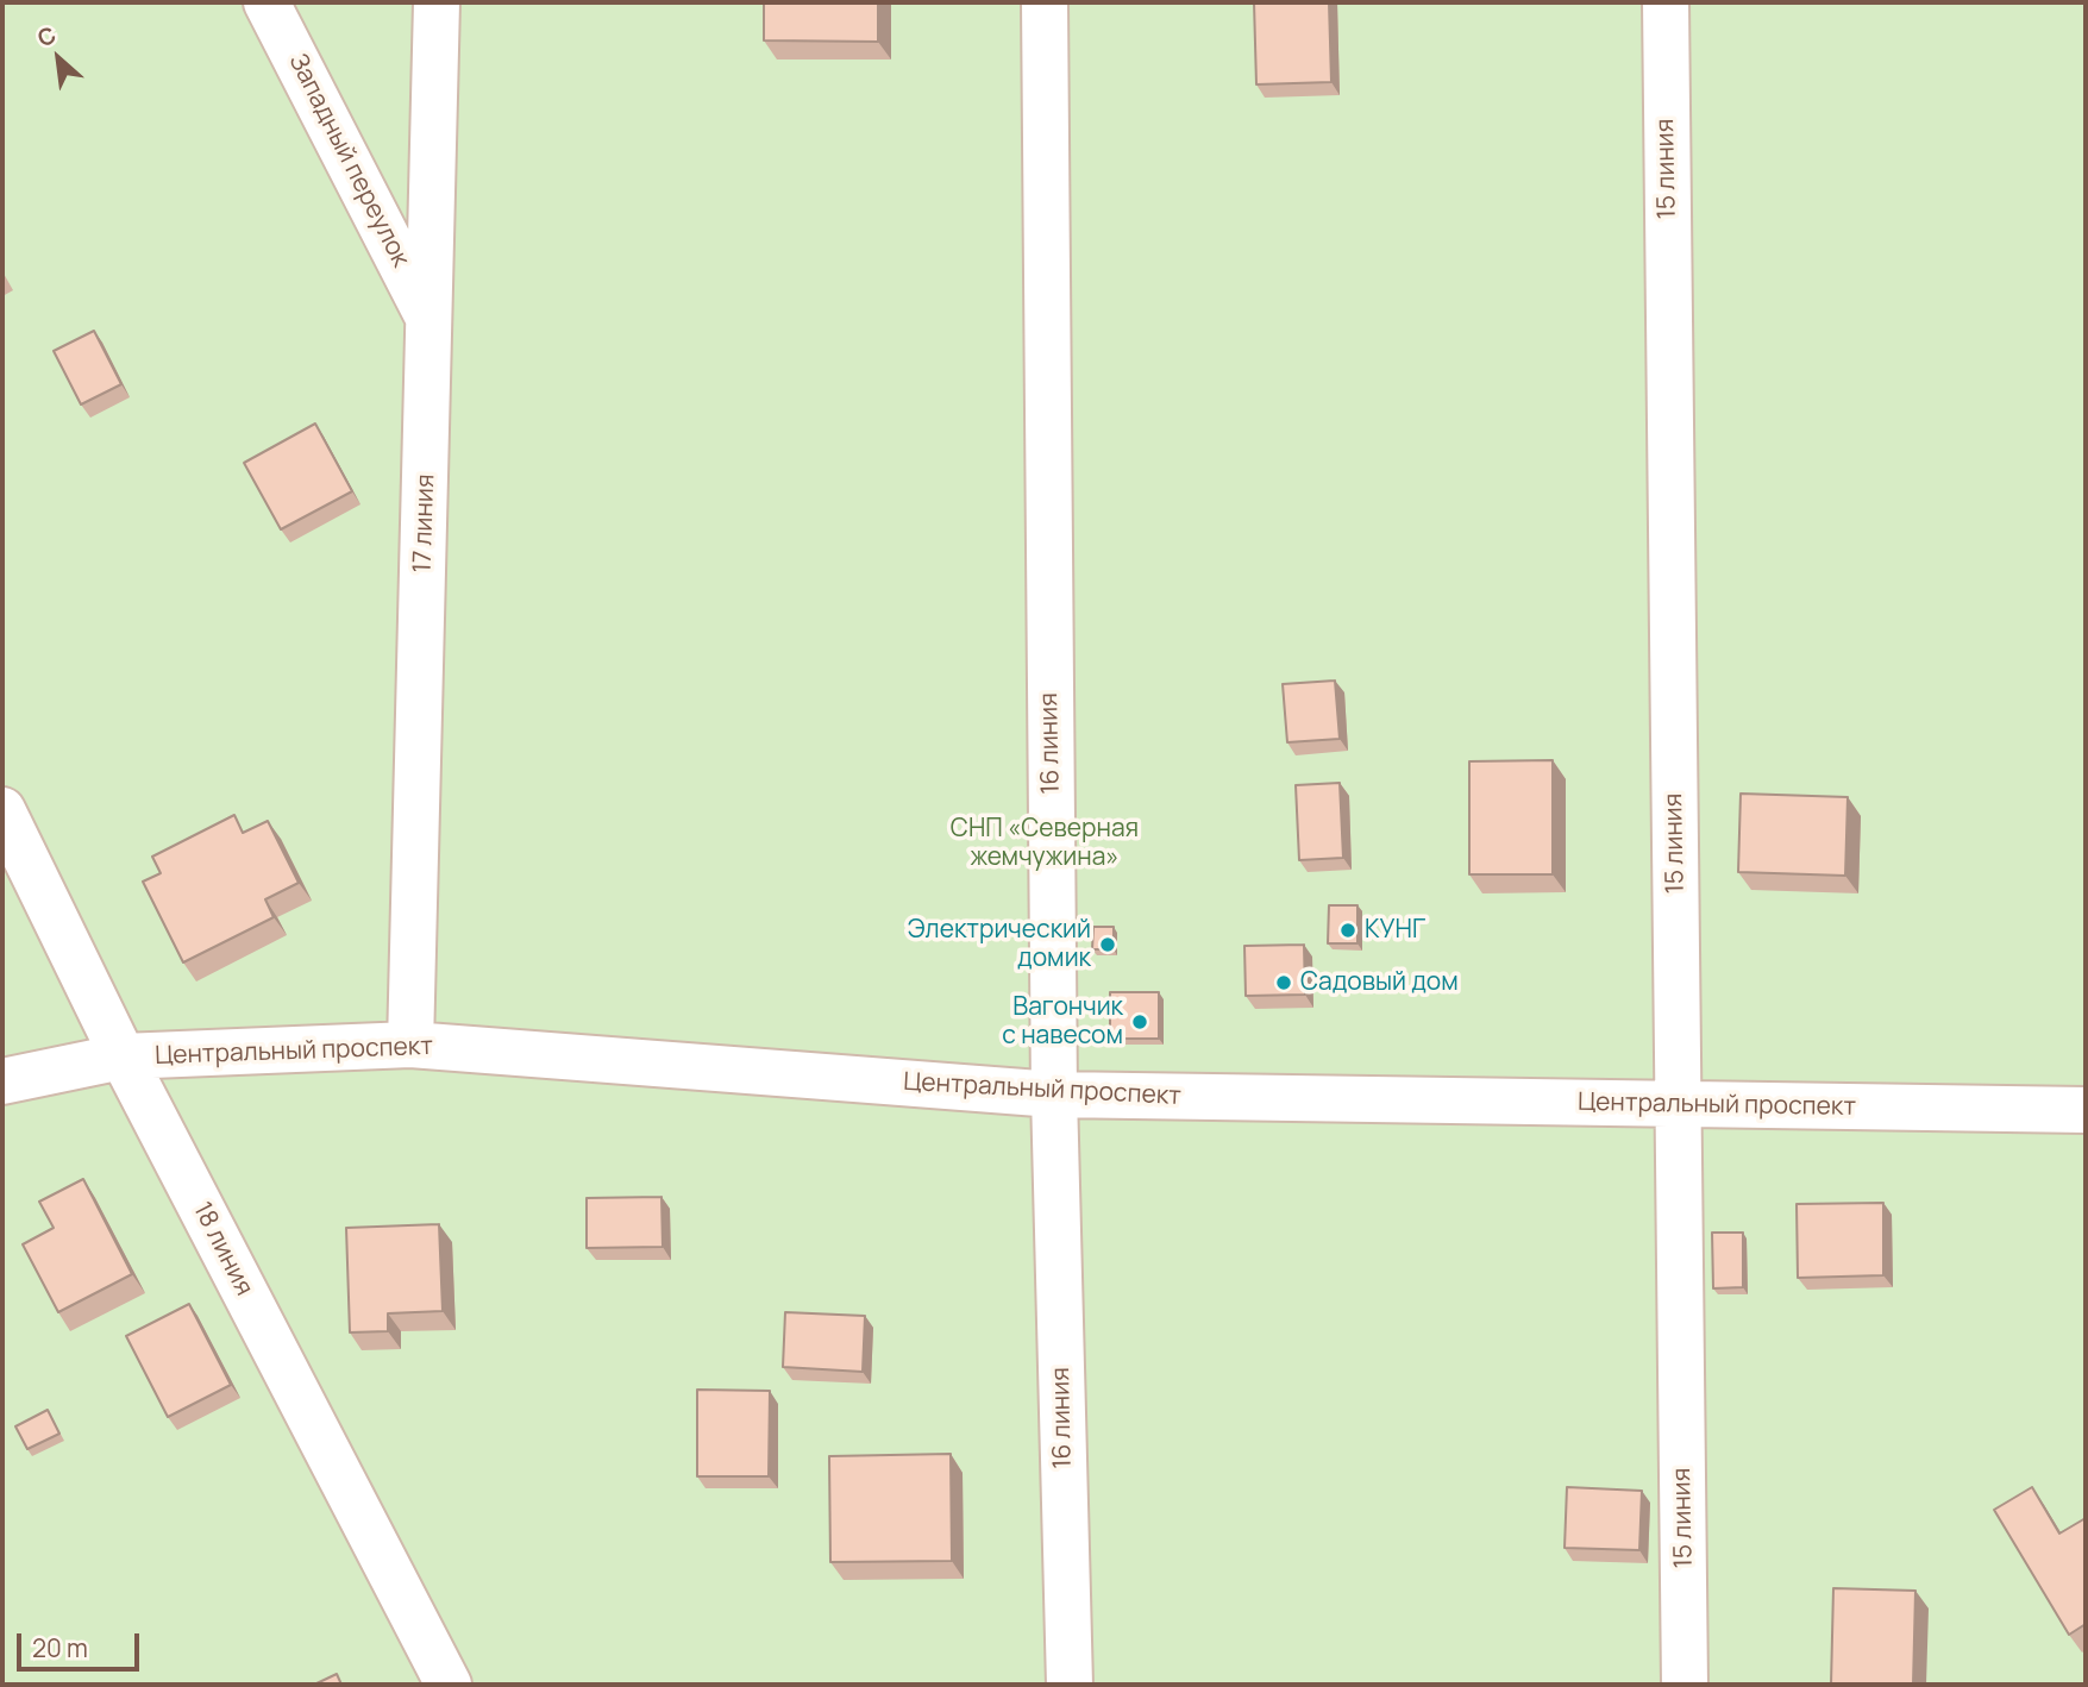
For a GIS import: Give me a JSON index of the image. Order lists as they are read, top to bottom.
{
  "streets": {
    "street": [
      "Западный переулок",
      "15 линия",
      "17 линия",
      "16 линия",
      "Центральный проспект",
      "18 линия"
    ]
  },
  "crossings": [
    ["Западный переулок", "17 линия"],
    ["15 линия", "Центральный проспект"],
    ["17 линия", "Центральный проспект"],
    ["16 линия", "Центральный проспект"],
    ["Центральный проспект", "18 линия"]
  ],
  "parks": ["СНП «Северная жемчужина»"],
  "places": [
    "КУНГ",
    "Электрический домик",
    "Садовый дом",
    "Вагончик с навесом"
  ],
  "scale_bar": "20 m",
  "north": "top left"
}
